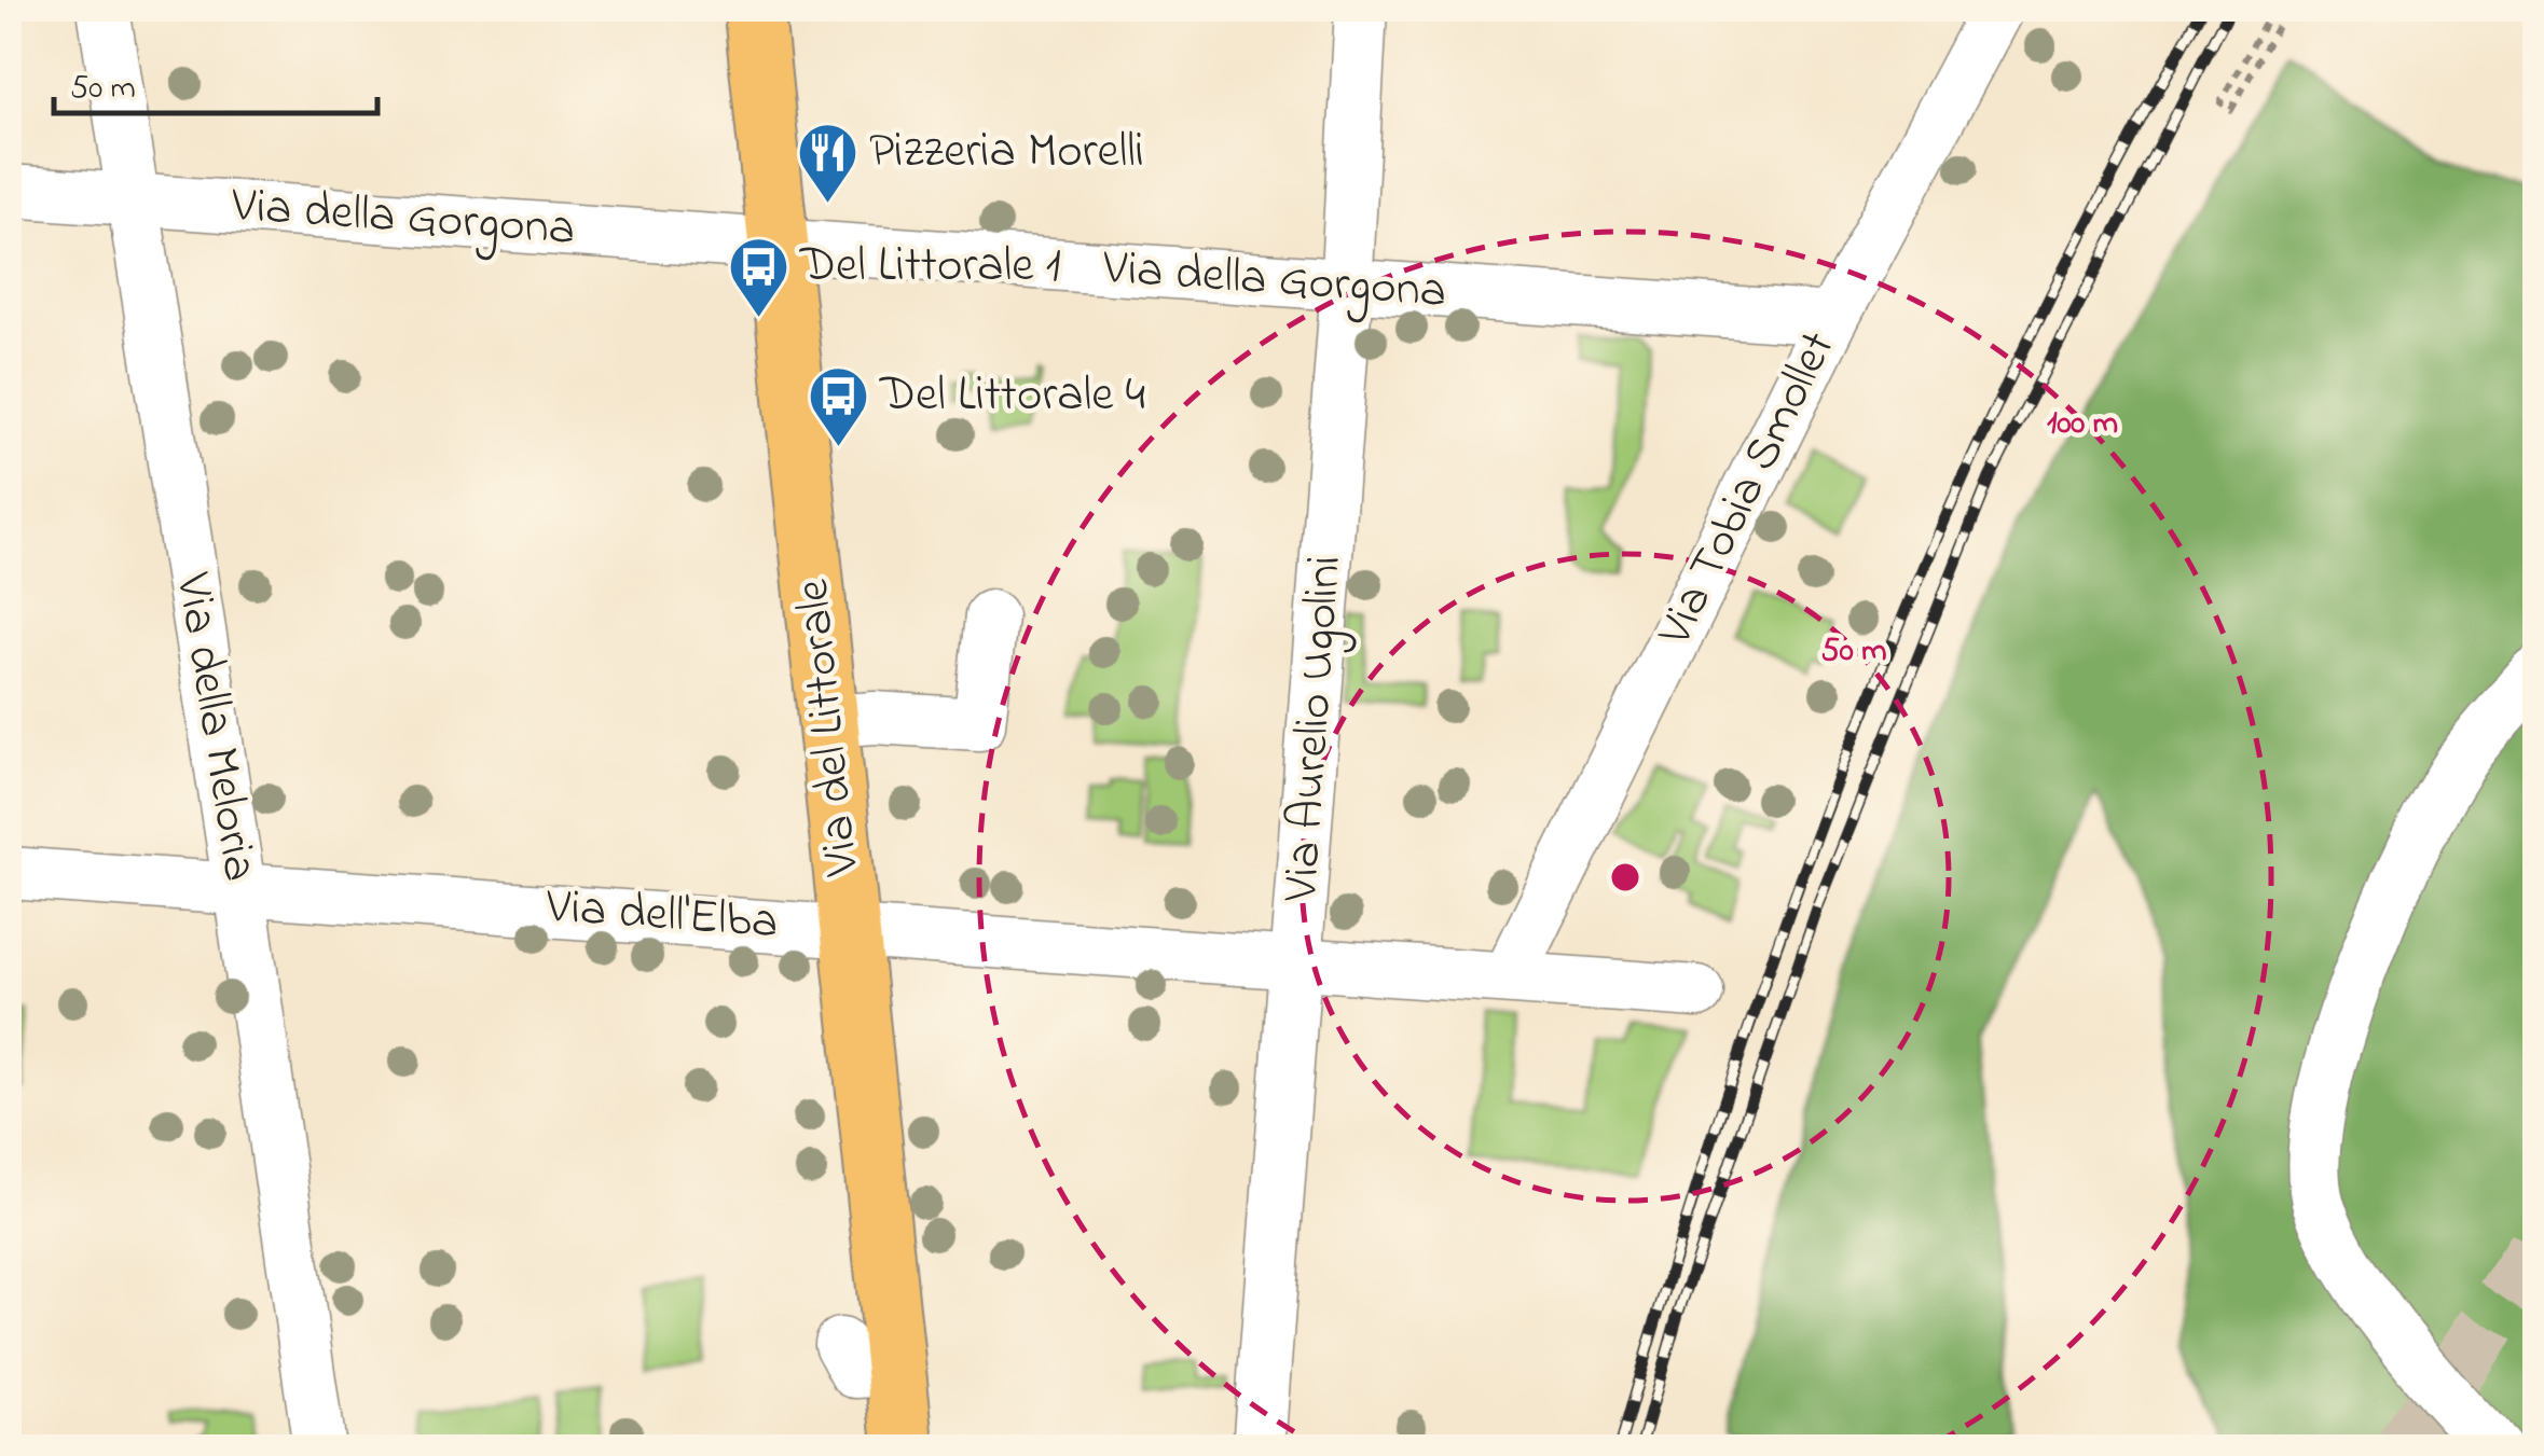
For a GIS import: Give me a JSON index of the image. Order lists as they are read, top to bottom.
{
  "streets": {
    "main road": ["Via del Littorale"],
    "street": [
      "Via della Gorgona",
      "Via Tobia Smollet",
      "Via della Meloria",
      "Via Aurelio Ugolini",
      "Via dell'Elba"
    ]
  },
  "crossings": [
    ["Via della Gorgona", "Via Tobia Smollet"],
    ["Via della Gorgona", "Via della Meloria"],
    ["Via della Gorgona", "Via del Littorale"],
    ["Via della Gorgona", "Via Aurelio Ugolini"],
    ["Via Tobia Smollet", "Via dell'Elba"],
    ["Via della Meloria", "Via dell'Elba"],
    ["Via del Littorale", "Via dell'Elba"],
    ["Via Aurelio Ugolini", "Via dell'Elba"]
  ],
  "places": {
    "restaurant": ["Pizzeria Morelli"],
    "bus stop": ["Del Littorale 1", "Del Littorale 4"]
  },
  "scale_bar": "50 m",
  "rings": ["100 m", "50 m"]
}
